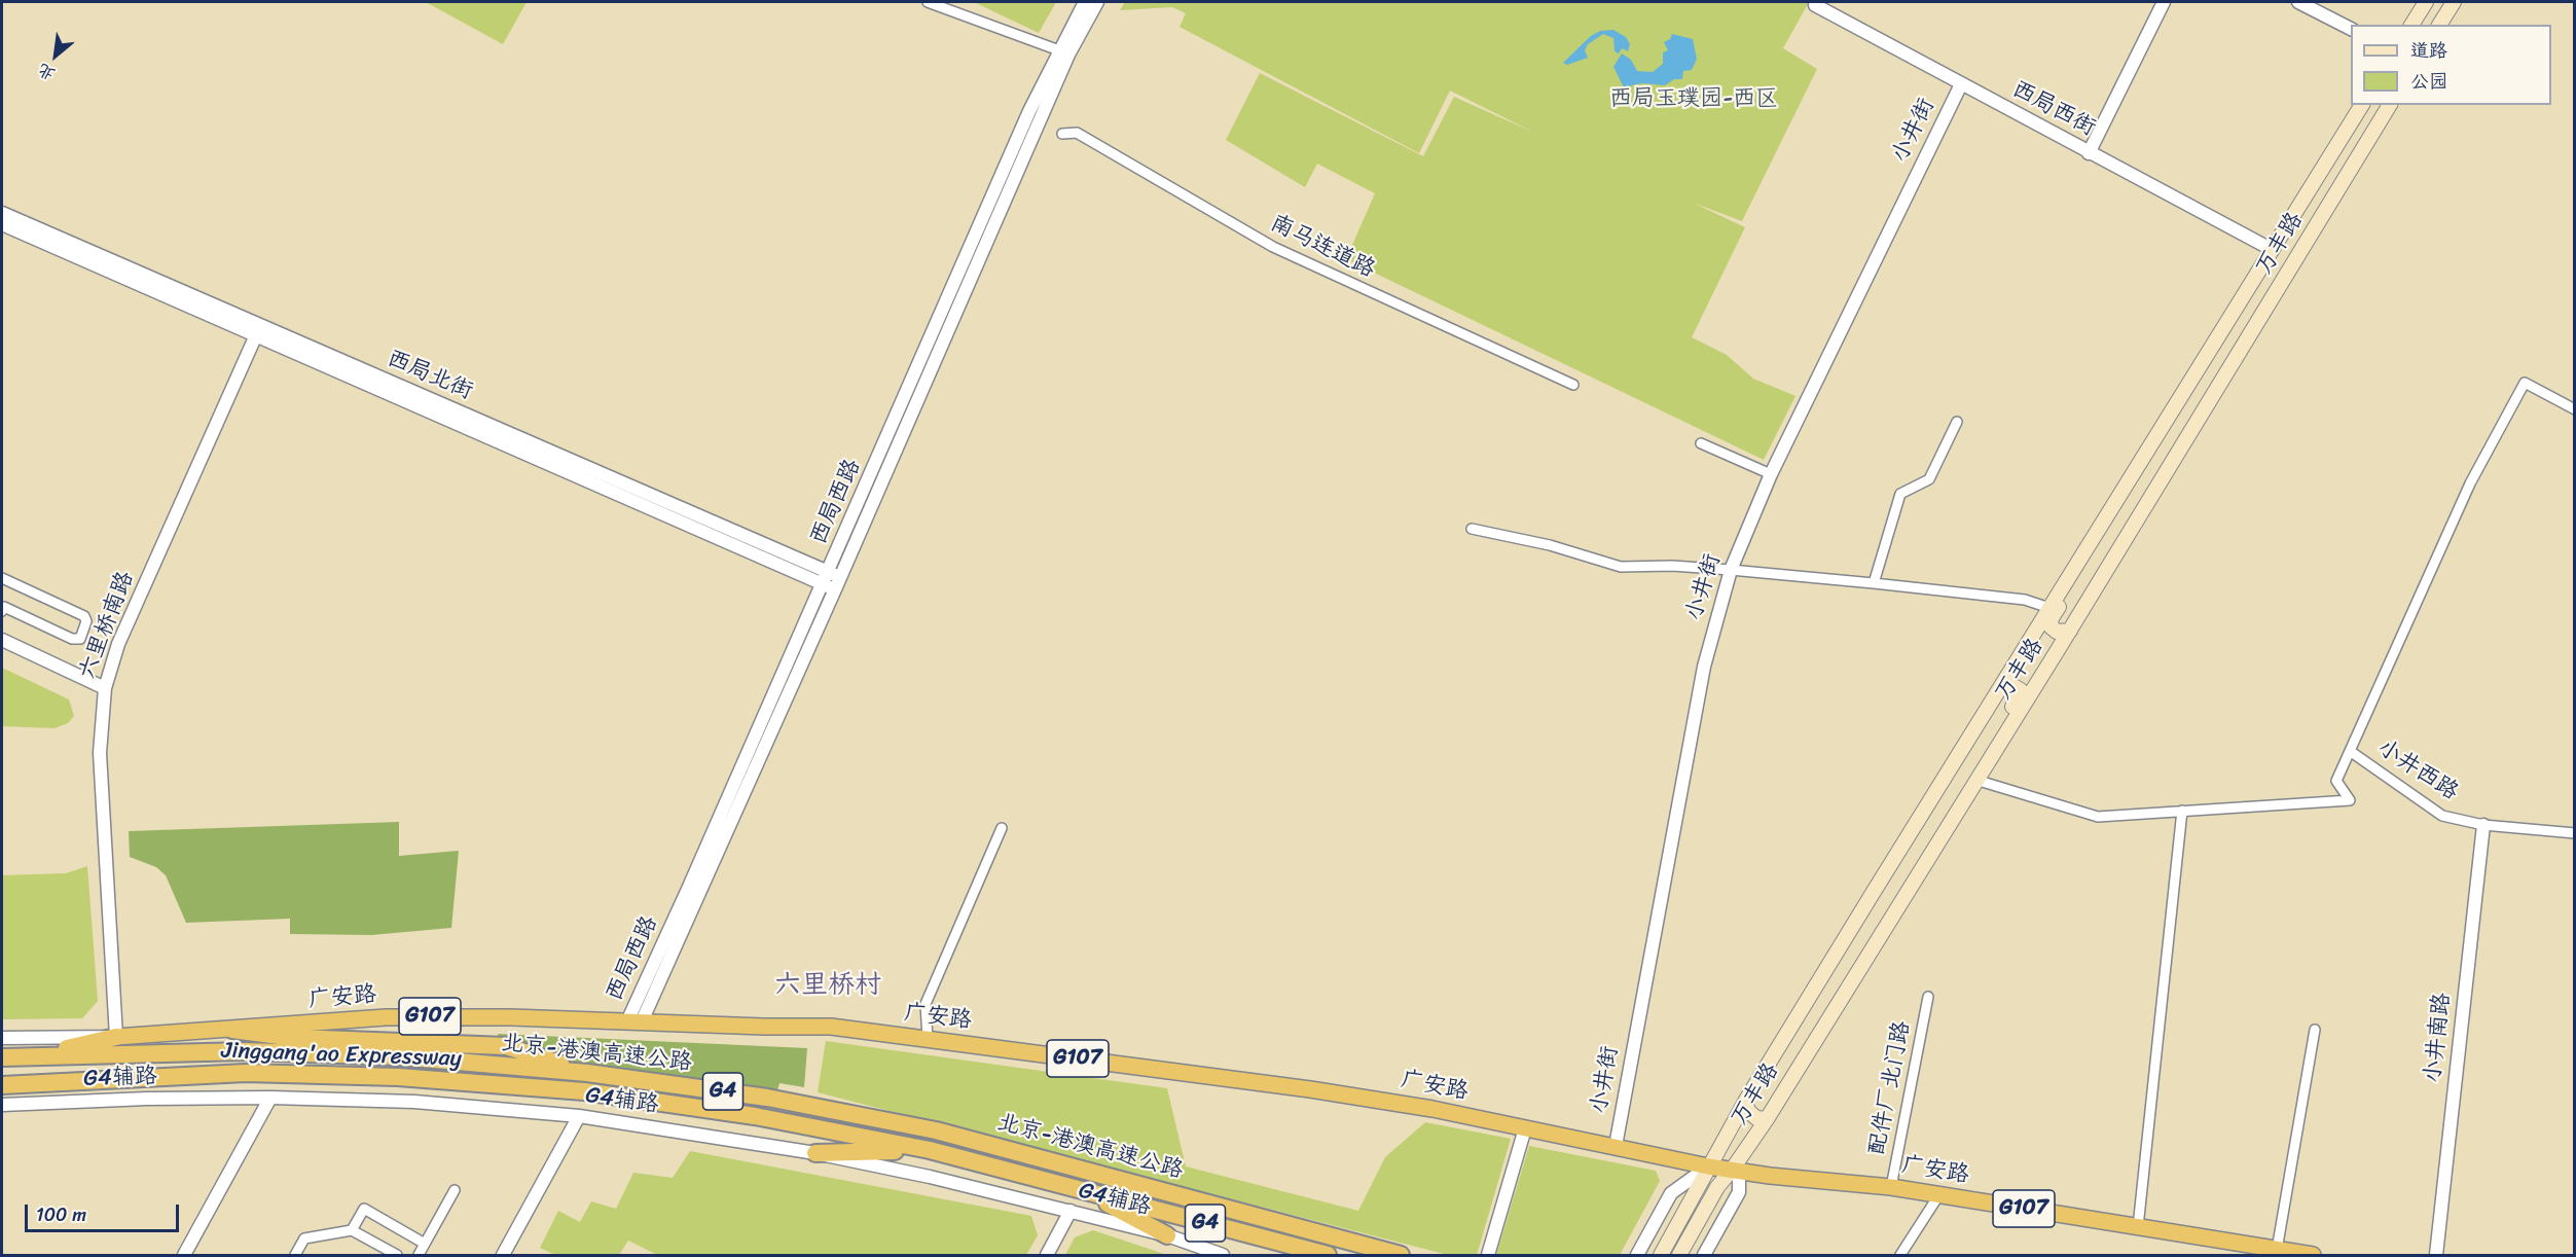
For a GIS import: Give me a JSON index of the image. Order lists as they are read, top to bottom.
{
  "streets": {
    "highway": [
      "广安路",
      "G107",
      "北京-港澳高速公路",
      "Jinggang'ao Expressway",
      "G4"
    ],
    "main road": ["万丰路"],
    "street": [
      "西局西街",
      "小井街",
      "南马连道路",
      "西局北街",
      "西局西路",
      "六里桥南路",
      "小井西路",
      "小井南路",
      "G4辅路",
      "配件厂北门路"
    ]
  },
  "crossings": [
    ["西局西街", "小井街"],
    ["西局西街", "万丰路"],
    ["小井街", "广安路"],
    ["万丰路", "广安路"],
    ["万丰路", "G107"],
    ["西局北街", "西局西路"],
    ["西局北街", "六里桥南路"],
    ["西局西路", "广安路"],
    ["六里桥南路", "广安路"],
    ["六里桥南路", "G107"],
    ["小井西路", "小井南路"],
    ["广安路", "G107"],
    ["广安路", "配件厂北门路"],
    ["G107", "北京-港澳高速公路"],
    ["G107", "G4"],
    ["北京-港澳高速公路", "G4"]
  ],
  "districts": ["六里桥村"],
  "parks": ["西局玉璞园-西区"],
  "legend": ["道路", "公园"],
  "scale_bar": "100 m",
  "north": "bottom left"
}
